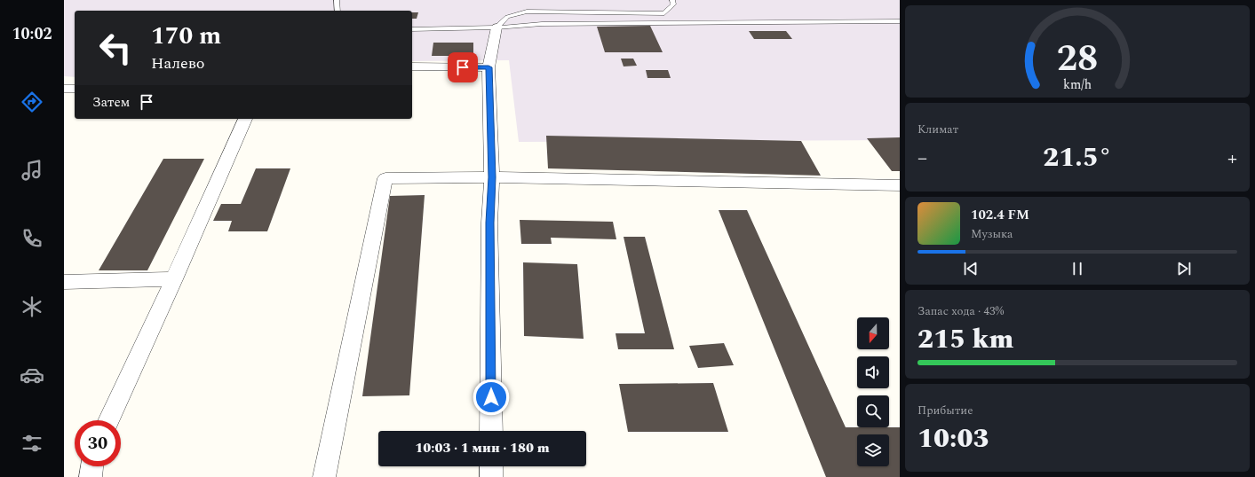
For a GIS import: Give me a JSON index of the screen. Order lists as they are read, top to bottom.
{
  "north": "bottom",
  "page": {
    "tabs": "10:02",
    "turn": ["170 m", "Налево"],
    "then": "Затем",
    "tile": [
      "Климат",
      ["Запас хода · 43%", "215 km"],
      ["Прибытие", "10:03"]
    ],
    "heat": ["−", "21.5°", "+"],
    "song": ["102.4 FM", "Музыка"],
    "limit": "30",
    "trip": "10:03 · 1 мин · 180 m",
    "gauge": ["28", "km/h"]
  }
}
